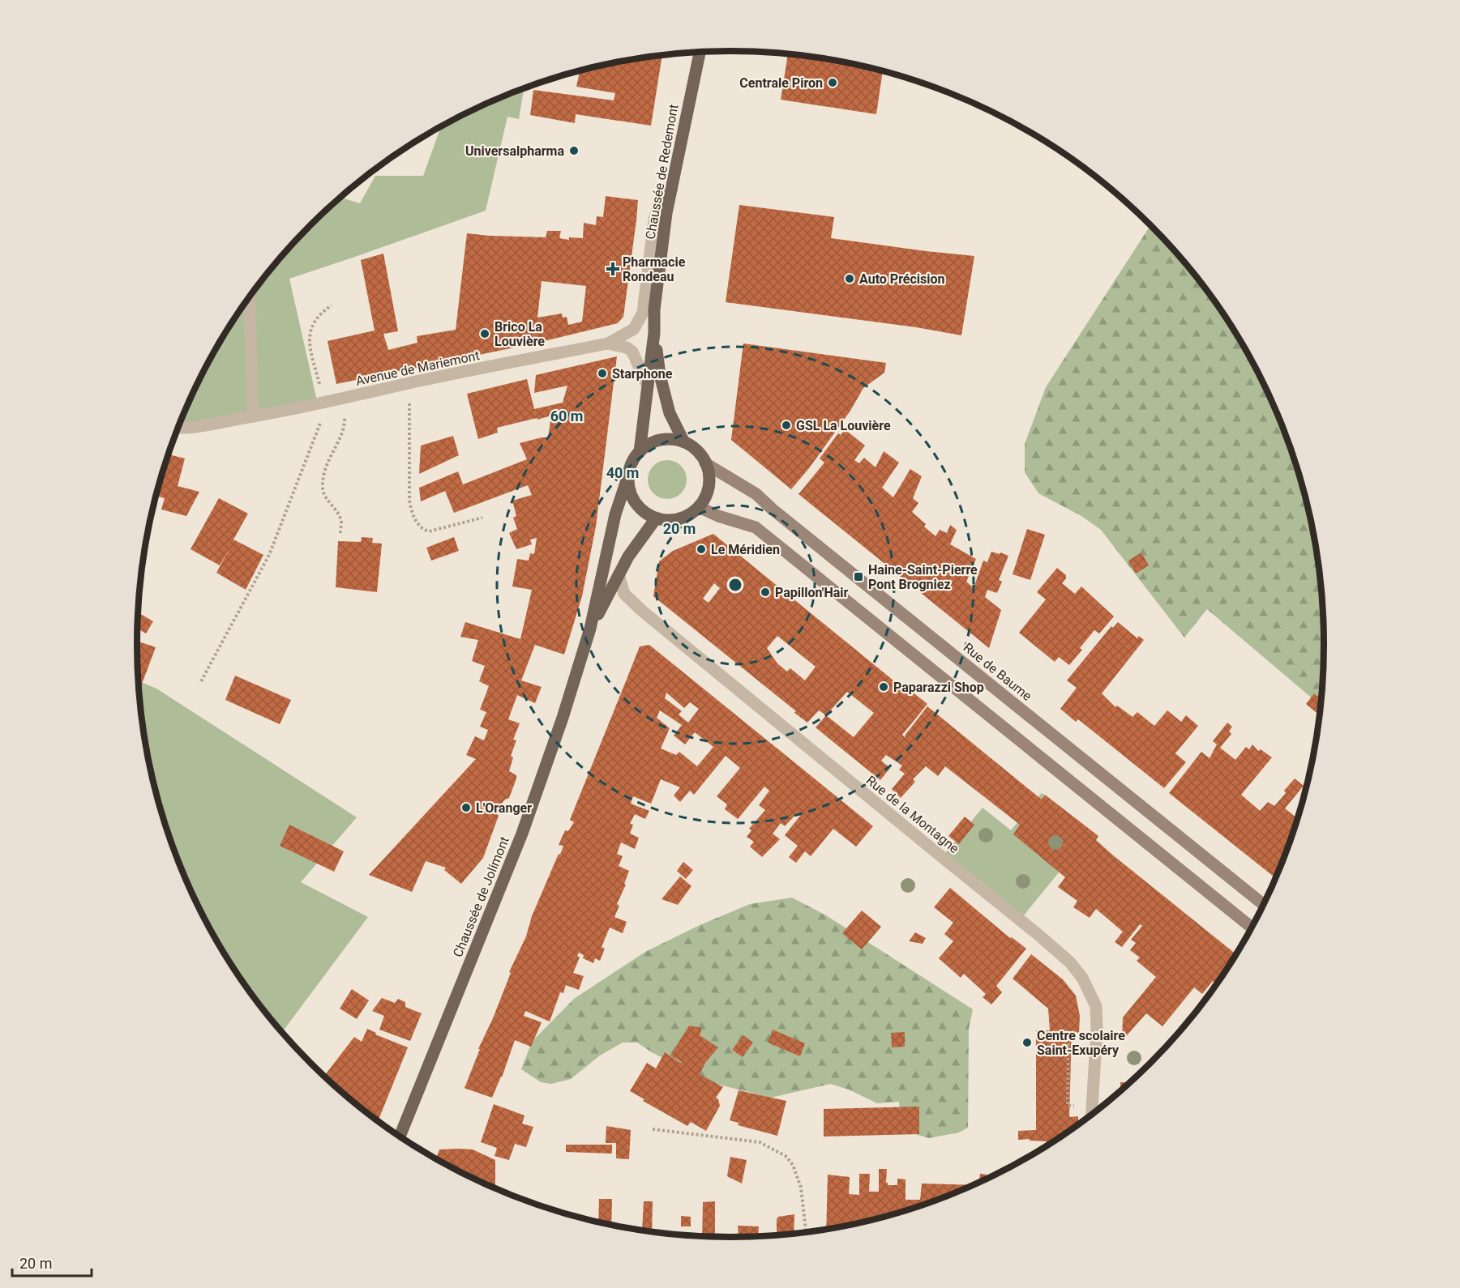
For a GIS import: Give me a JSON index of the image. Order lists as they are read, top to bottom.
{
  "streets": {
    "main road": ["Chaussée de Redemont", "Rue de Baume", "Chaussée de Jolimont"],
    "street": ["Avenue de Mariemont", "Rue de la Montagne"]
  },
  "crossings": [
    ["Chaussée de Redemont", "Avenue de Mariemont"],
    ["Chaussée de Redemont", "Rue de Baume"],
    ["Chaussée de Redemont", "Chaussée de Jolimont"],
    ["Rue de Baume", "Chaussée de Jolimont"],
    ["Rue de la Montagne", "Chaussée de Jolimont"]
  ],
  "places": {
    "other": [
      "Centrale Piron",
      "Universalpharma",
      "Auto Précision",
      "Brico La Louvière",
      "Starphone",
      "GSL La Louvière",
      "Le Méridien",
      "Papillon'Hair",
      "Paparazzi Shop",
      "L'Oranger",
      "Centre scolaire Saint-Exupéry"
    ],
    "health": ["Pharmacie Rondeau"],
    "transit": ["Haine-Saint-Pierre Pont Brogniez"]
  },
  "scale_bar": "20 m",
  "rings": ["60 m", "40 m", "20 m"]
}
